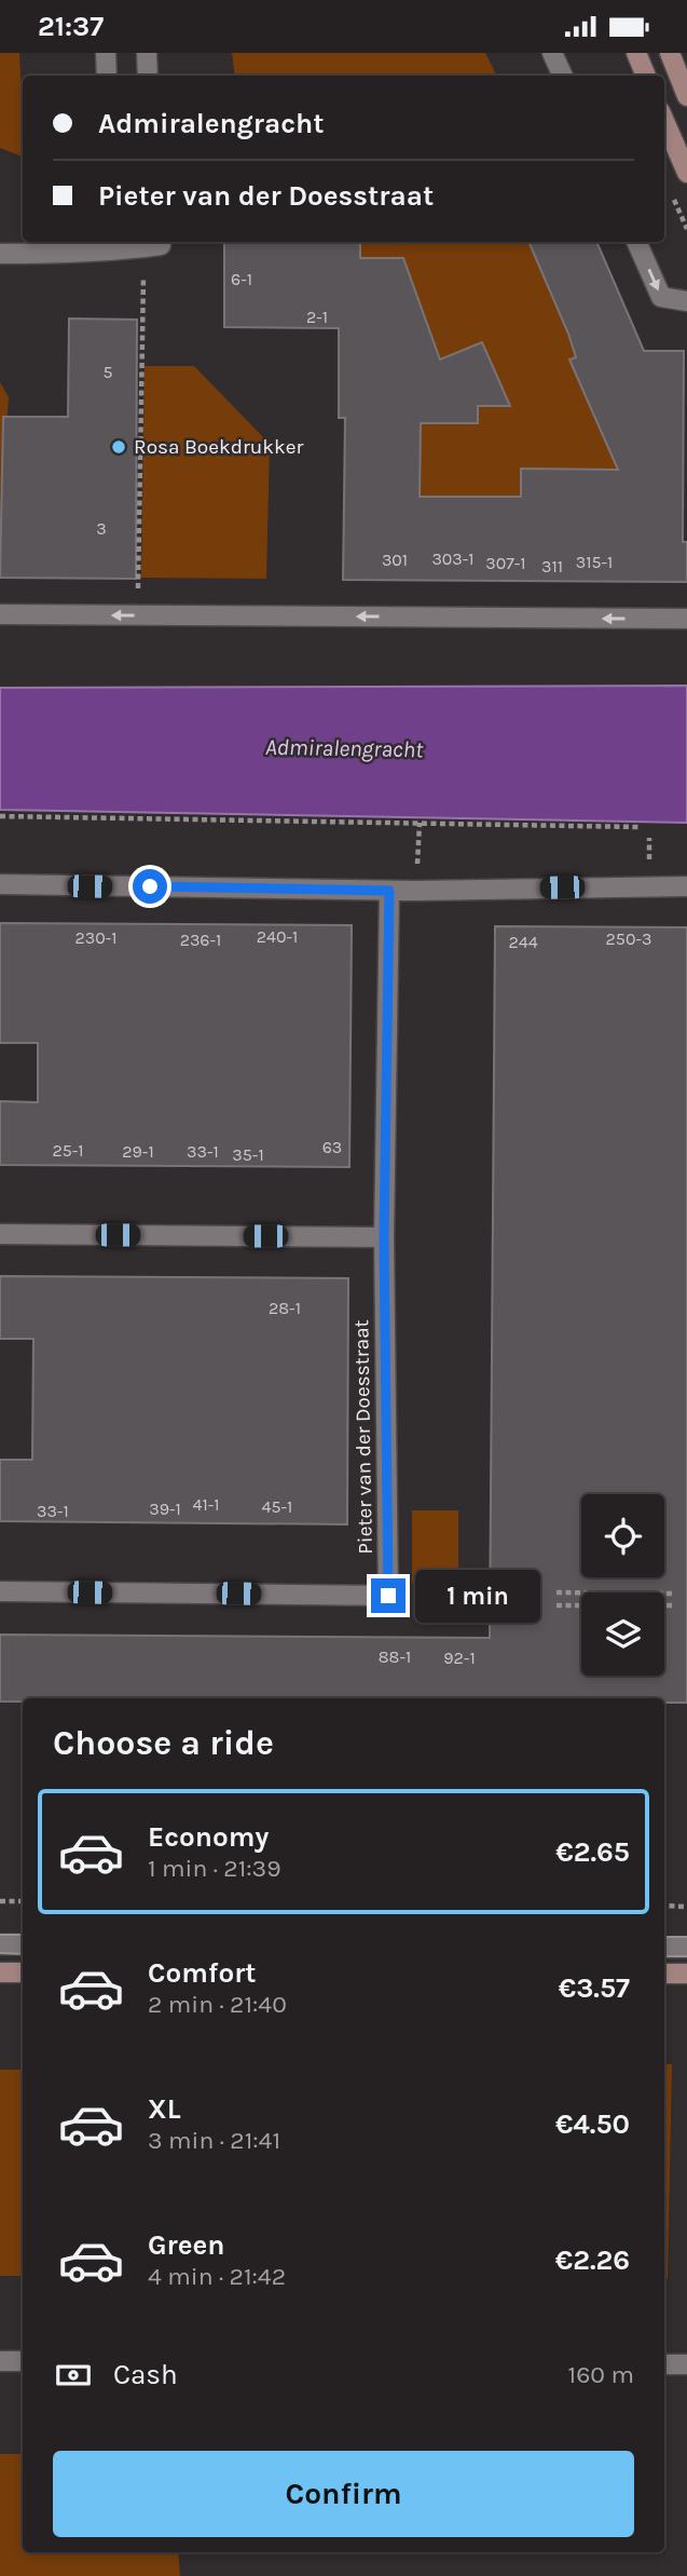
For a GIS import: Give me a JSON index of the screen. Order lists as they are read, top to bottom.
{
  "streets": {
    "street": ["Pieter van der Doesstraat"]
  },
  "water": ["Admiralengracht"],
  "places": ["Rosa Boekdrukker"],
  "house_numbers": [
    "6-1",
    "2-1",
    "5",
    "3",
    "303-1",
    "301",
    "315-1",
    "307-1",
    "311",
    "240-1",
    "230-1",
    "250-3",
    "236-1",
    "244",
    "63",
    "25-1",
    "29-1",
    "33-1",
    "35-1",
    "28-1",
    "41-1",
    "45-1",
    "39-1",
    "33-1",
    "88-1",
    "92-1"
  ],
  "page": {
    "status": "21:37",
    "banner": ["Admiralengracht", "Pieter van der Doesstraat"],
    "bubble": "1 min",
    "heading": "Choose a ride",
    "list": [
      {
        "name": "Economy",
        "note": "1 min · 21:39",
        "value": "€2.65"
      },
      {
        "name": "Comfort",
        "note": "2 min · 21:40",
        "value": "€3.57"
      },
      {
        "name": "XL",
        "note": "3 min · 21:41",
        "value": "€4.50"
      },
      {
        "name": "Green",
        "note": "4 min · 21:42",
        "value": "€2.26"
      }
    ],
    "pay": ["Cash", "160 m"],
    "buttons": "Confirm"
  }
}
